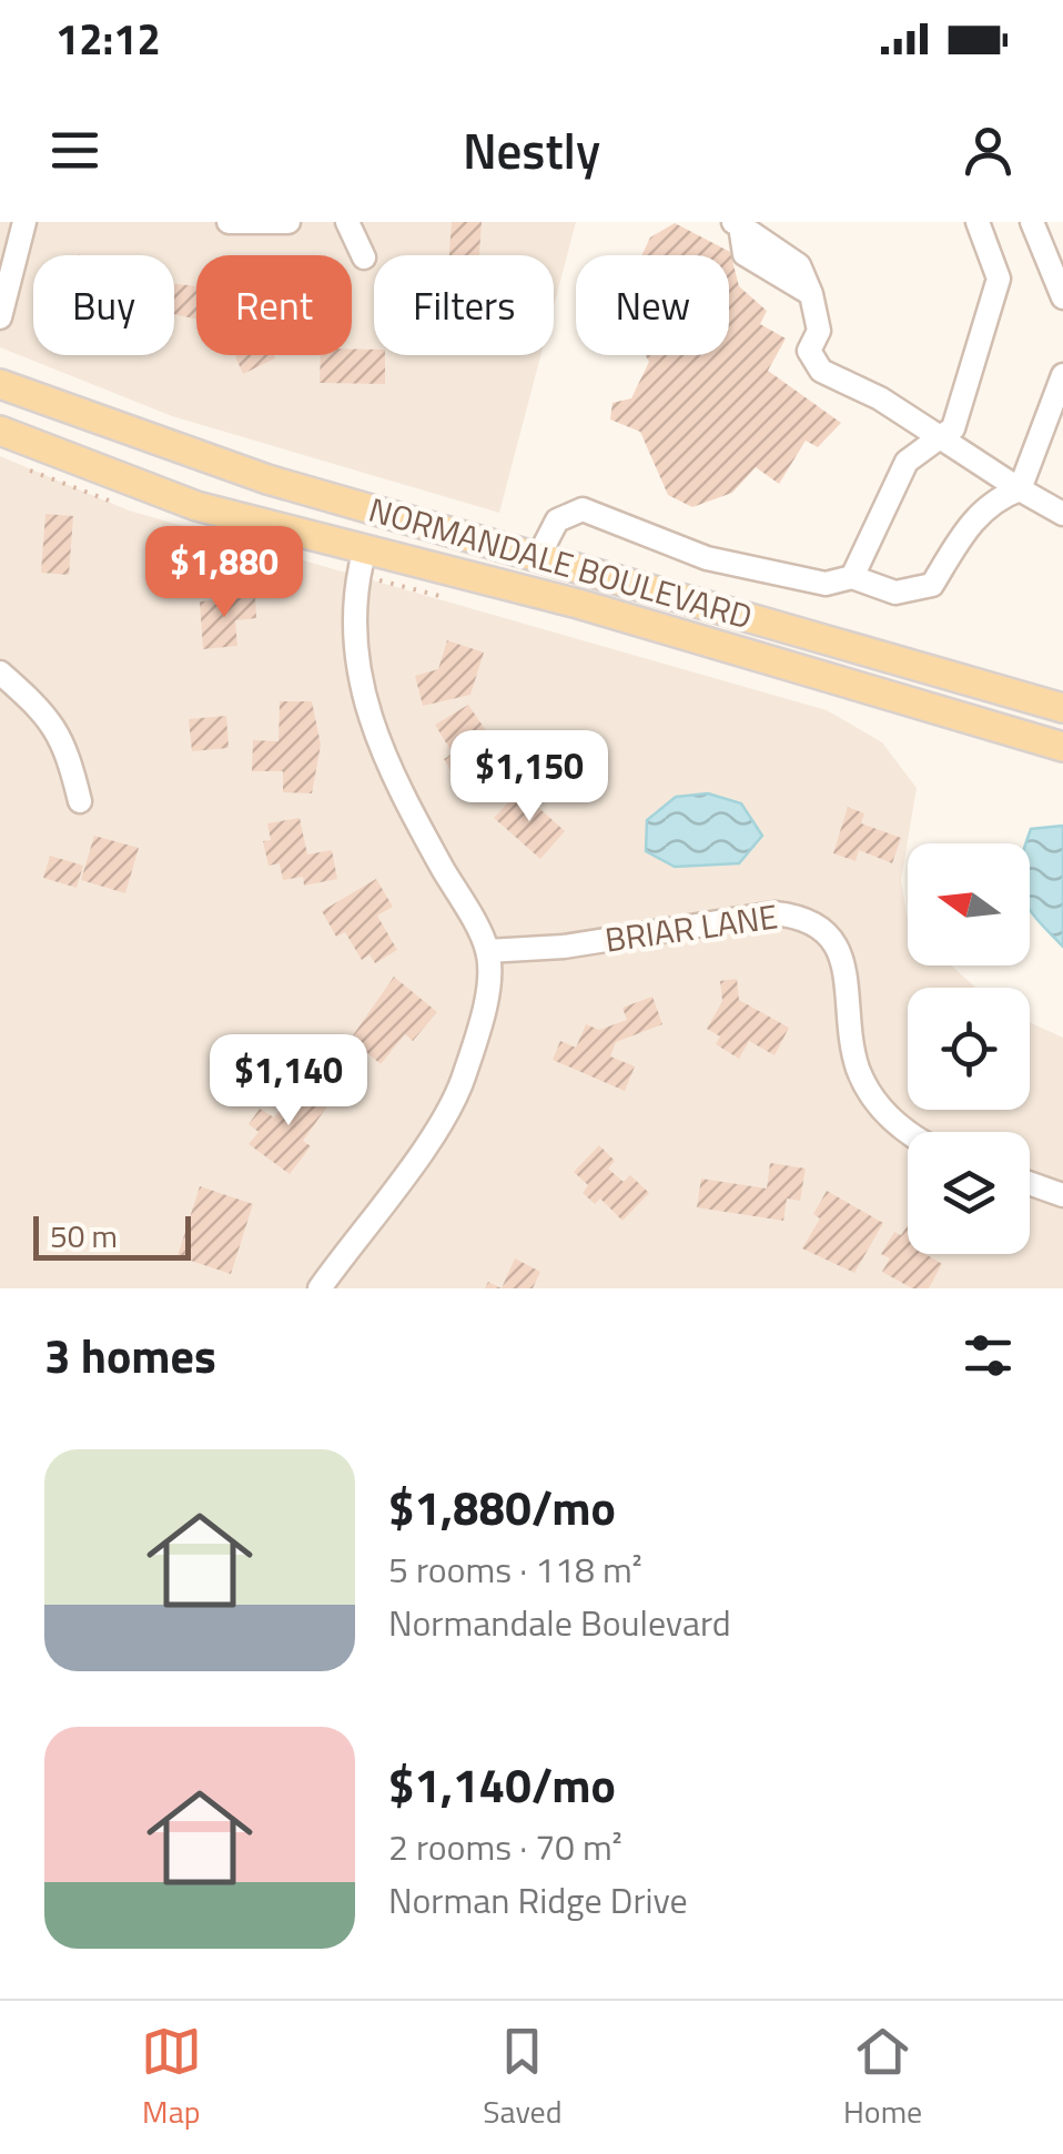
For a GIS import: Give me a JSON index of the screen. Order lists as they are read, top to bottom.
{
  "streets": {
    "main road": ["NORMANDALE BOULEVARD"],
    "street": ["BRIAR LANE"]
  },
  "scale_bar": "50 m",
  "north": "left",
  "page": {
    "status": "12:12",
    "header": "Nestly",
    "chip": [
      "Buy",
      "Rent",
      "Filters",
      "New"
    ],
    "price": ["$1,880", "$1,150", "$1,140"],
    "scale": "50 m",
    "heading": "3 homes",
    "list": [
      {
        "name": "$1,880/mo",
        "note": "5 rooms · 118 m² · Normandale Boulevard"
      },
      {
        "name": "$1,140/mo",
        "note": "2 rooms · 70 m² · Norman Ridge Drive"
      }
    ],
    "tabs": ["Map", "Saved", "Home"]
  }
}
